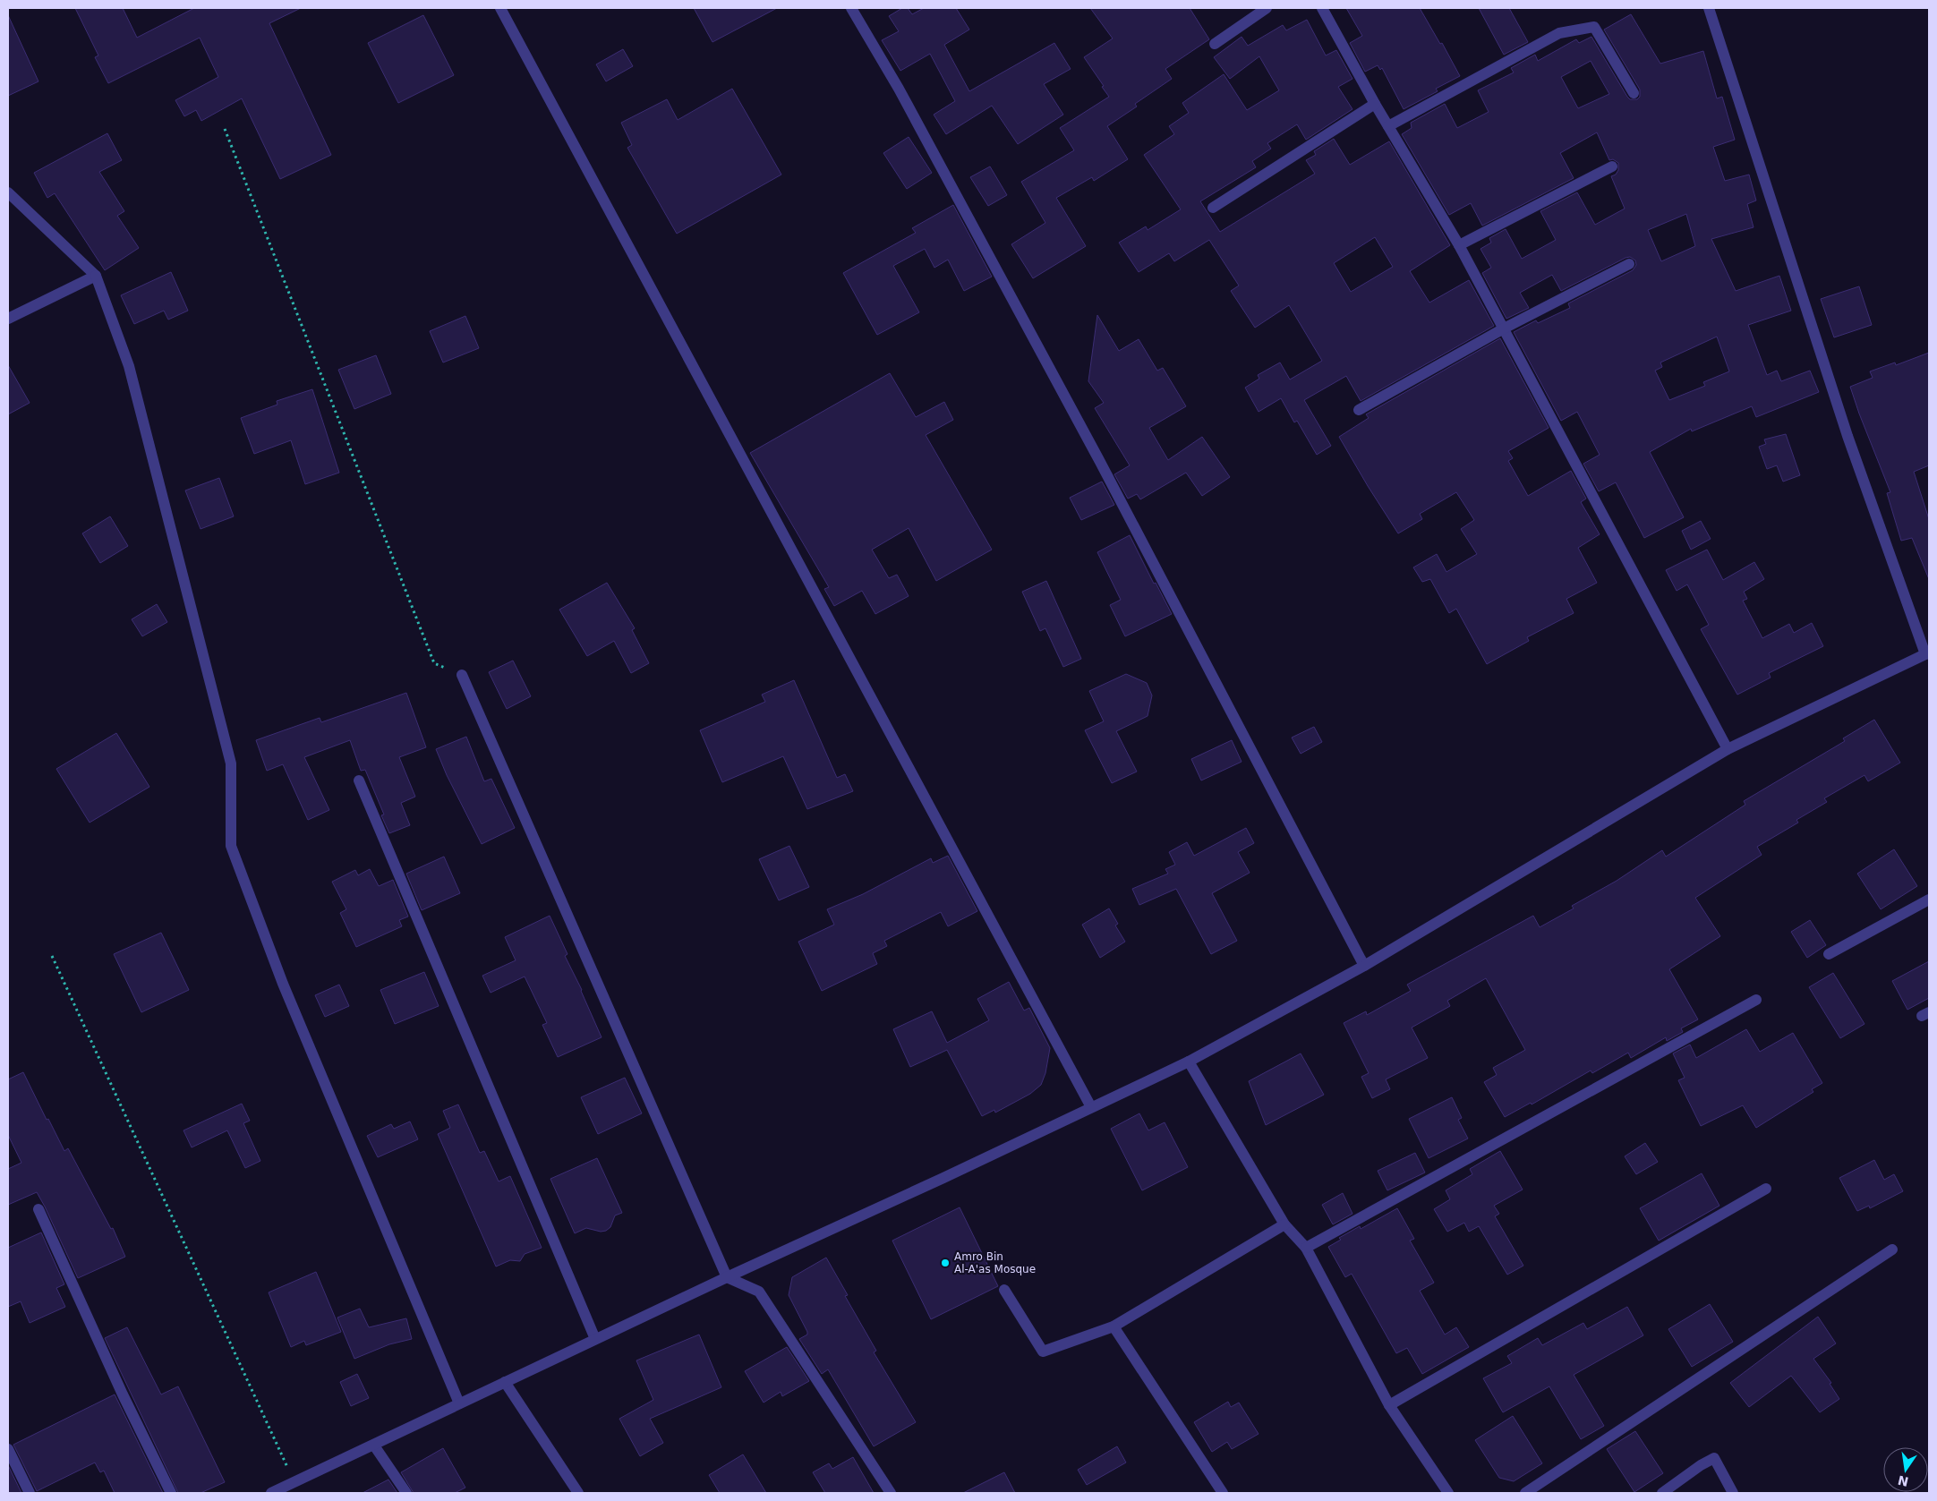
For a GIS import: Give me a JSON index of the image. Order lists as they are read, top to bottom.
{
  "places": ["Amro Bin Al-A'as Mosque"],
  "north": "bottom"
}
